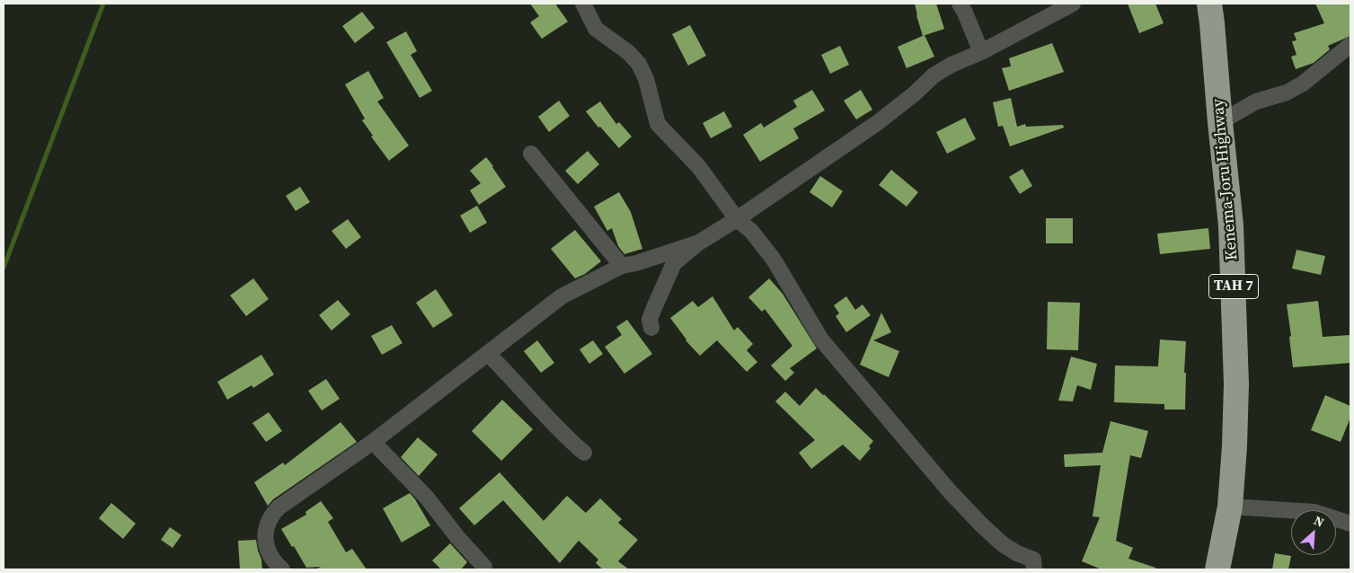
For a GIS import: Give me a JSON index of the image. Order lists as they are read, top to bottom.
{
  "streets": {
    "highway": ["Kenema-Joru Highway", "TAH 7"]
  },
  "north": "top right"
}
